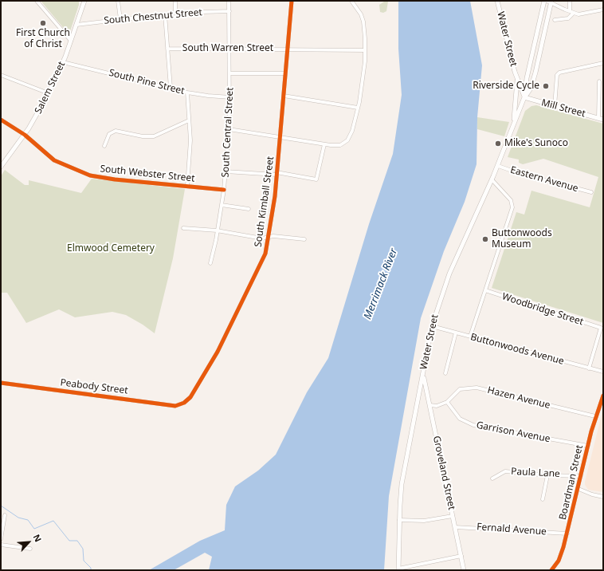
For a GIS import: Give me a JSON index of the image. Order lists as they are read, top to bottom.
{
  "streets": {
    "main road": [
      "Water Street",
      "Salem Street",
      "Mill Street",
      "Groveland Street"
    ],
    "street": [
      "South Chestnut Street",
      "South Warren Street",
      "South Pine Street",
      "South Central Street",
      "South Webster Street",
      "Eastern Avenue",
      "South Kimball Street",
      "Woodbridge Street",
      "Buttonwoods Avenue",
      "Peabody Street",
      "Hazen Avenue",
      "Garrison Avenue",
      "Paula Lane",
      "Boardman Street",
      "Fernald Avenue"
    ]
  },
  "crossings": [
    ["South Chestnut Street", "Salem Street"],
    ["South Chestnut Street", "South Central Street"],
    ["Water Street", "Mill Street"],
    ["Water Street", "Eastern Avenue"],
    ["Water Street", "Buttonwoods Avenue"],
    ["Water Street", "Groveland Street"],
    ["South Warren Street", "South Central Street"],
    ["South Warren Street", "South Kimball Street"],
    ["South Pine Street", "Salem Street"],
    ["South Pine Street", "South Central Street"],
    ["Salem Street", "South Webster Street"],
    ["South Central Street", "South Webster Street"],
    ["South Kimball Street", "Peabody Street"],
    ["Woodbridge Street", "Buttonwoods Avenue"],
    ["Hazen Avenue", "Garrison Avenue"],
    ["Hazen Avenue", "Boardman Street"],
    ["Garrison Avenue", "Boardman Street"],
    ["Groveland Street", "Fernald Avenue"],
    ["Paula Lane", "Boardman Street"],
    ["Boardman Street", "Fernald Avenue"]
  ],
  "water": ["Merrimack River"],
  "parks": ["Elmwood Cemetery"],
  "places": [
    "First Church of Christ",
    "Riverside Cycle",
    "Mike's Sunoco",
    "Buttonwoods Museum"
  ],
  "north": "top right"
}
